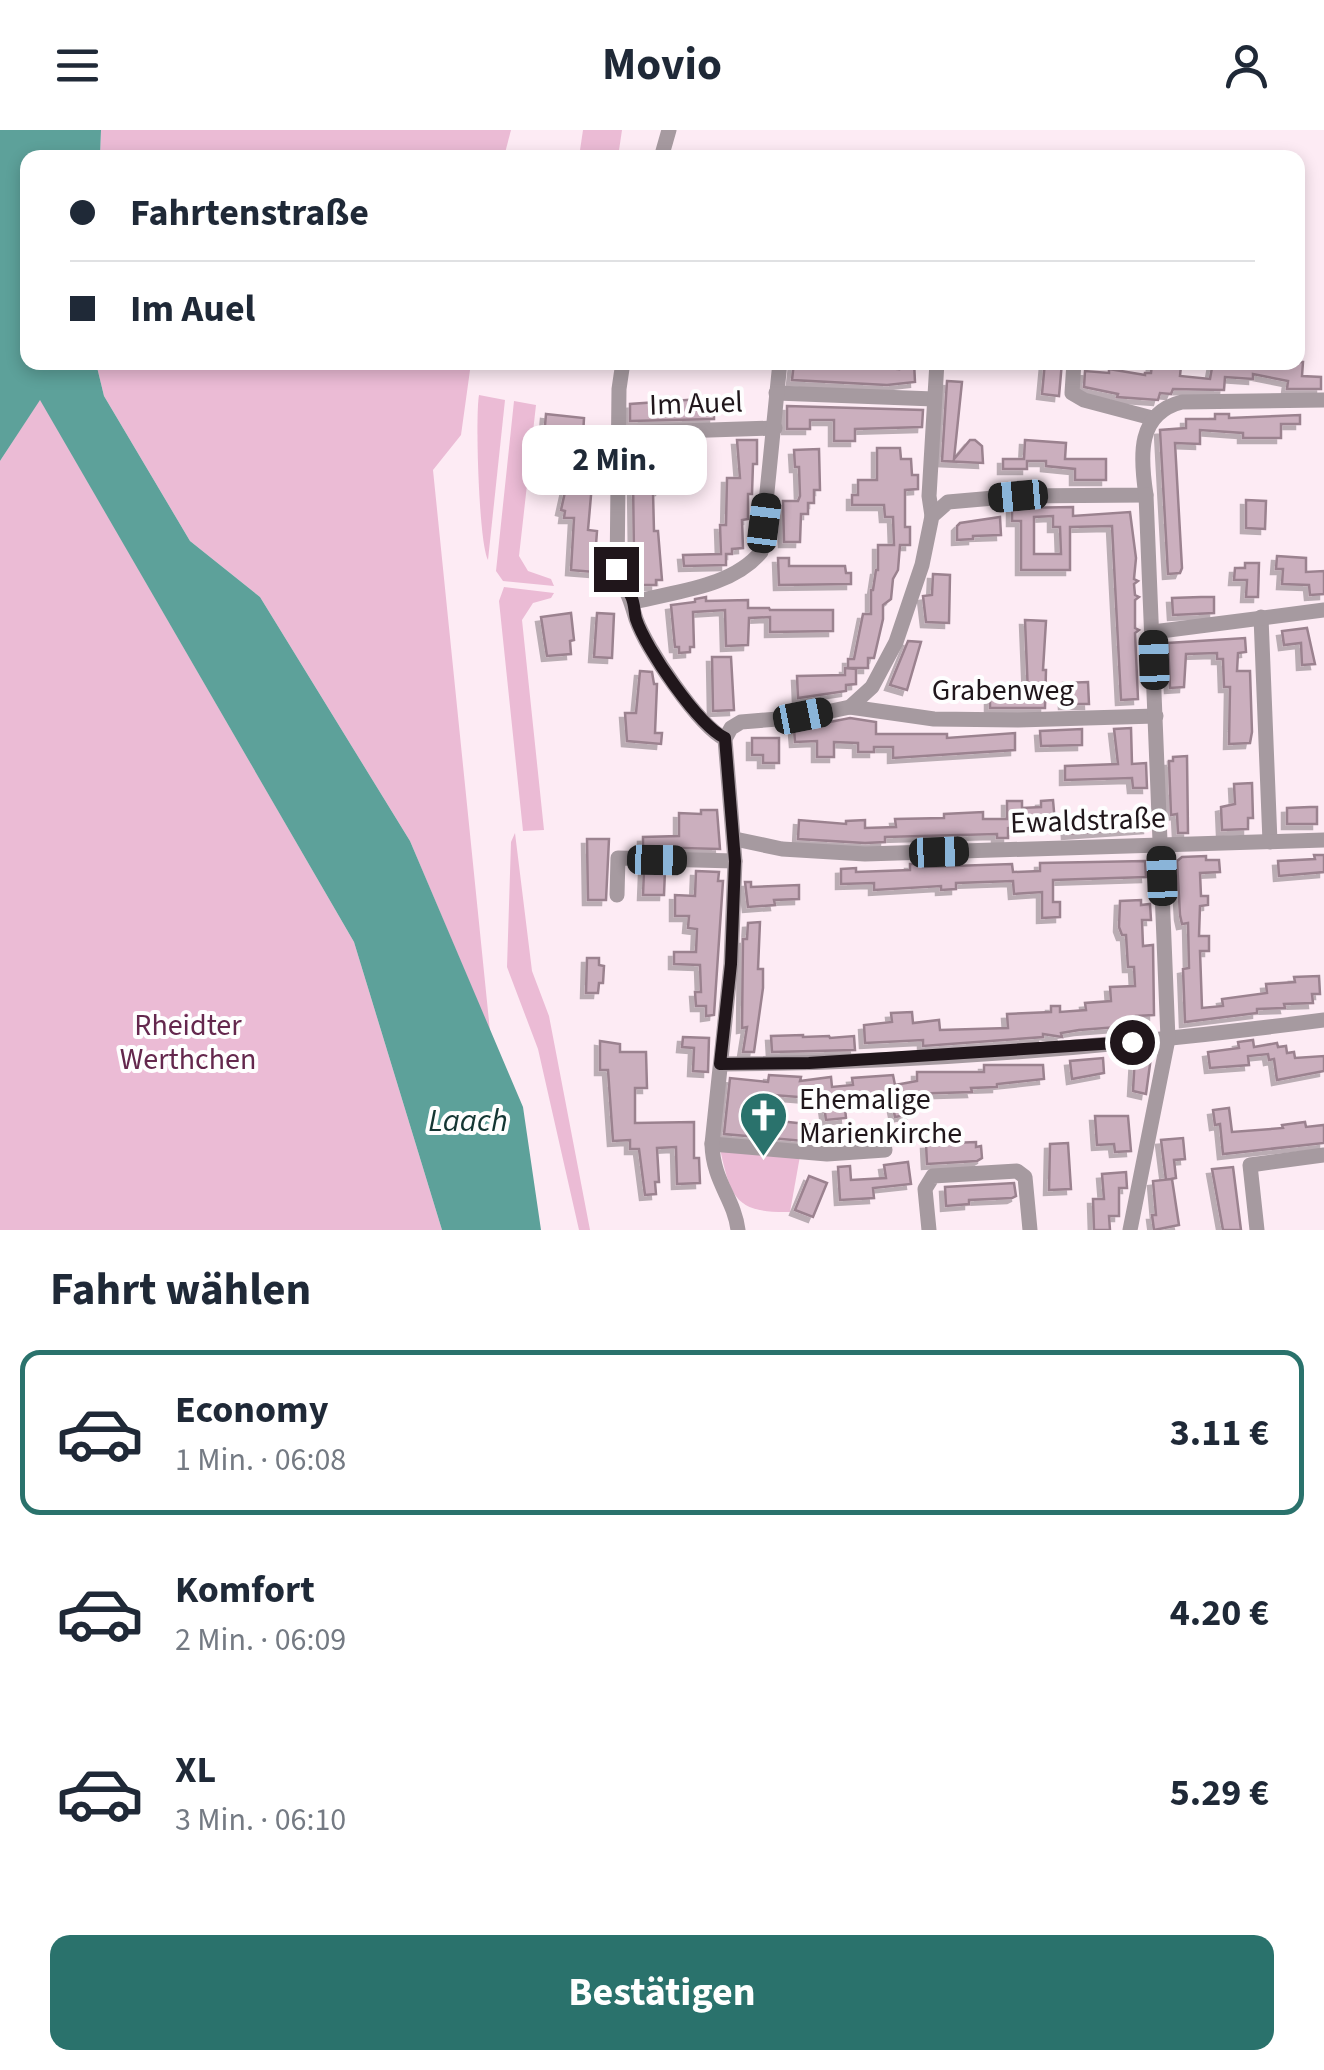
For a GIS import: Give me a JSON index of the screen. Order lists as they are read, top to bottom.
{
  "streets": {
    "street": ["Im Auel", "Grabenweg", "Ewaldstraße"]
  },
  "crossings": [
    ["Im Auel", "Grabenweg"]
  ],
  "water": ["Laach"],
  "parks": ["Rheidter Werthchen"],
  "places": {
    "church": ["Ehemalige Marienkirche"]
  },
  "page": {
    "header": "Movio",
    "banner": ["Fahrtenstraße", "Im Auel"],
    "bubble": "2 Min.",
    "heading": "Fahrt wählen",
    "list": [
      {
        "name": "Economy",
        "note": "1 Min. · 06:08",
        "value": "3.11 €"
      },
      {
        "name": "Komfort",
        "note": "2 Min. · 06:09",
        "value": "4.20 €"
      },
      {
        "name": "XL",
        "note": "3 Min. · 06:10",
        "value": "5.29 €"
      }
    ],
    "buttons": "Bestätigen"
  }
}
